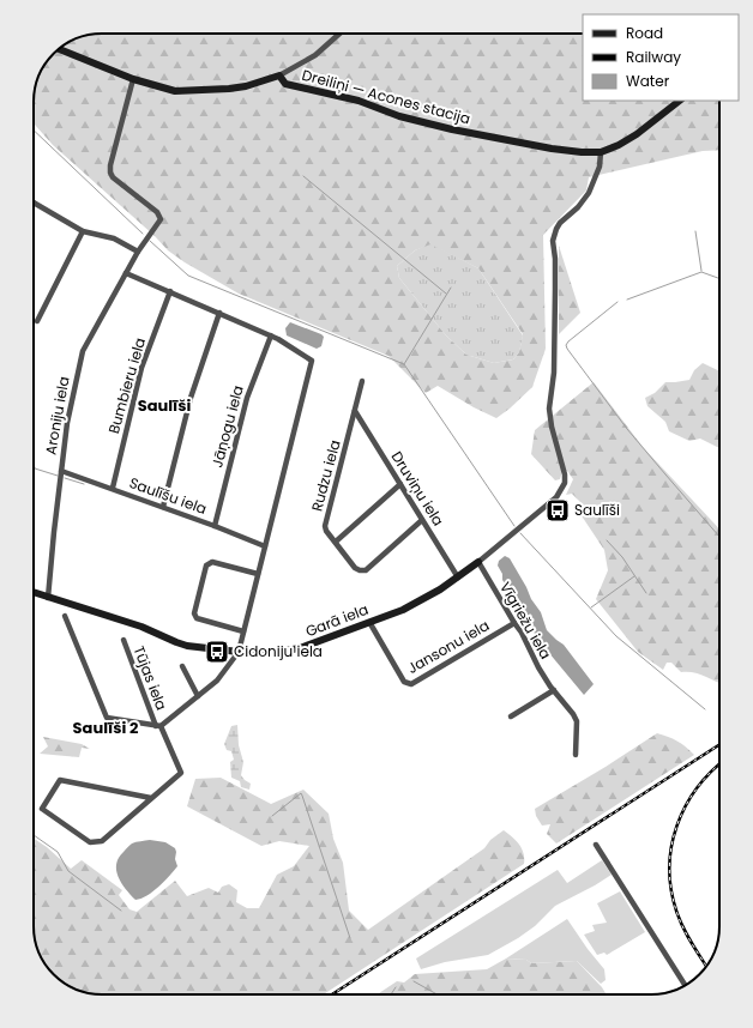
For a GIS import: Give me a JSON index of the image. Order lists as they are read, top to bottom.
{
  "streets": {
    "street": [
      "Dreiliņi — Acones stacija",
      "Bumbieru iela",
      "Aroniju iela",
      "Jāņogu iela",
      "Rudzu iela",
      "Druviņu iela",
      "Saulīšu iela",
      "Garā iela",
      "Vīgriežu iela",
      "Jansonu iela",
      "Tūjas iela"
    ]
  },
  "crossings": [
    ["Dreiliņi — Acones stacija", "Garā iela"],
    ["Bumbieru iela", "Saulīšu iela"],
    ["Aroniju iela", "Saulīšu iela"],
    ["Aroniju iela", "Garā iela"],
    ["Jāņogu iela", "Saulīšu iela"],
    ["Rudzu iela", "Druviņu iela"],
    ["Druviņu iela", "Garā iela"],
    ["Garā iela", "Vīgriežu iela"],
    ["Garā iela", "Jansonu iela"],
    ["Vīgriežu iela", "Jansonu iela"]
  ],
  "districts": ["Saulīši", "Saulīši 2"],
  "places": {
    "bus stop": ["Saulīši", "Cidoniju iela"]
  },
  "legend": ["Road", "Railway", "Water"]
}
